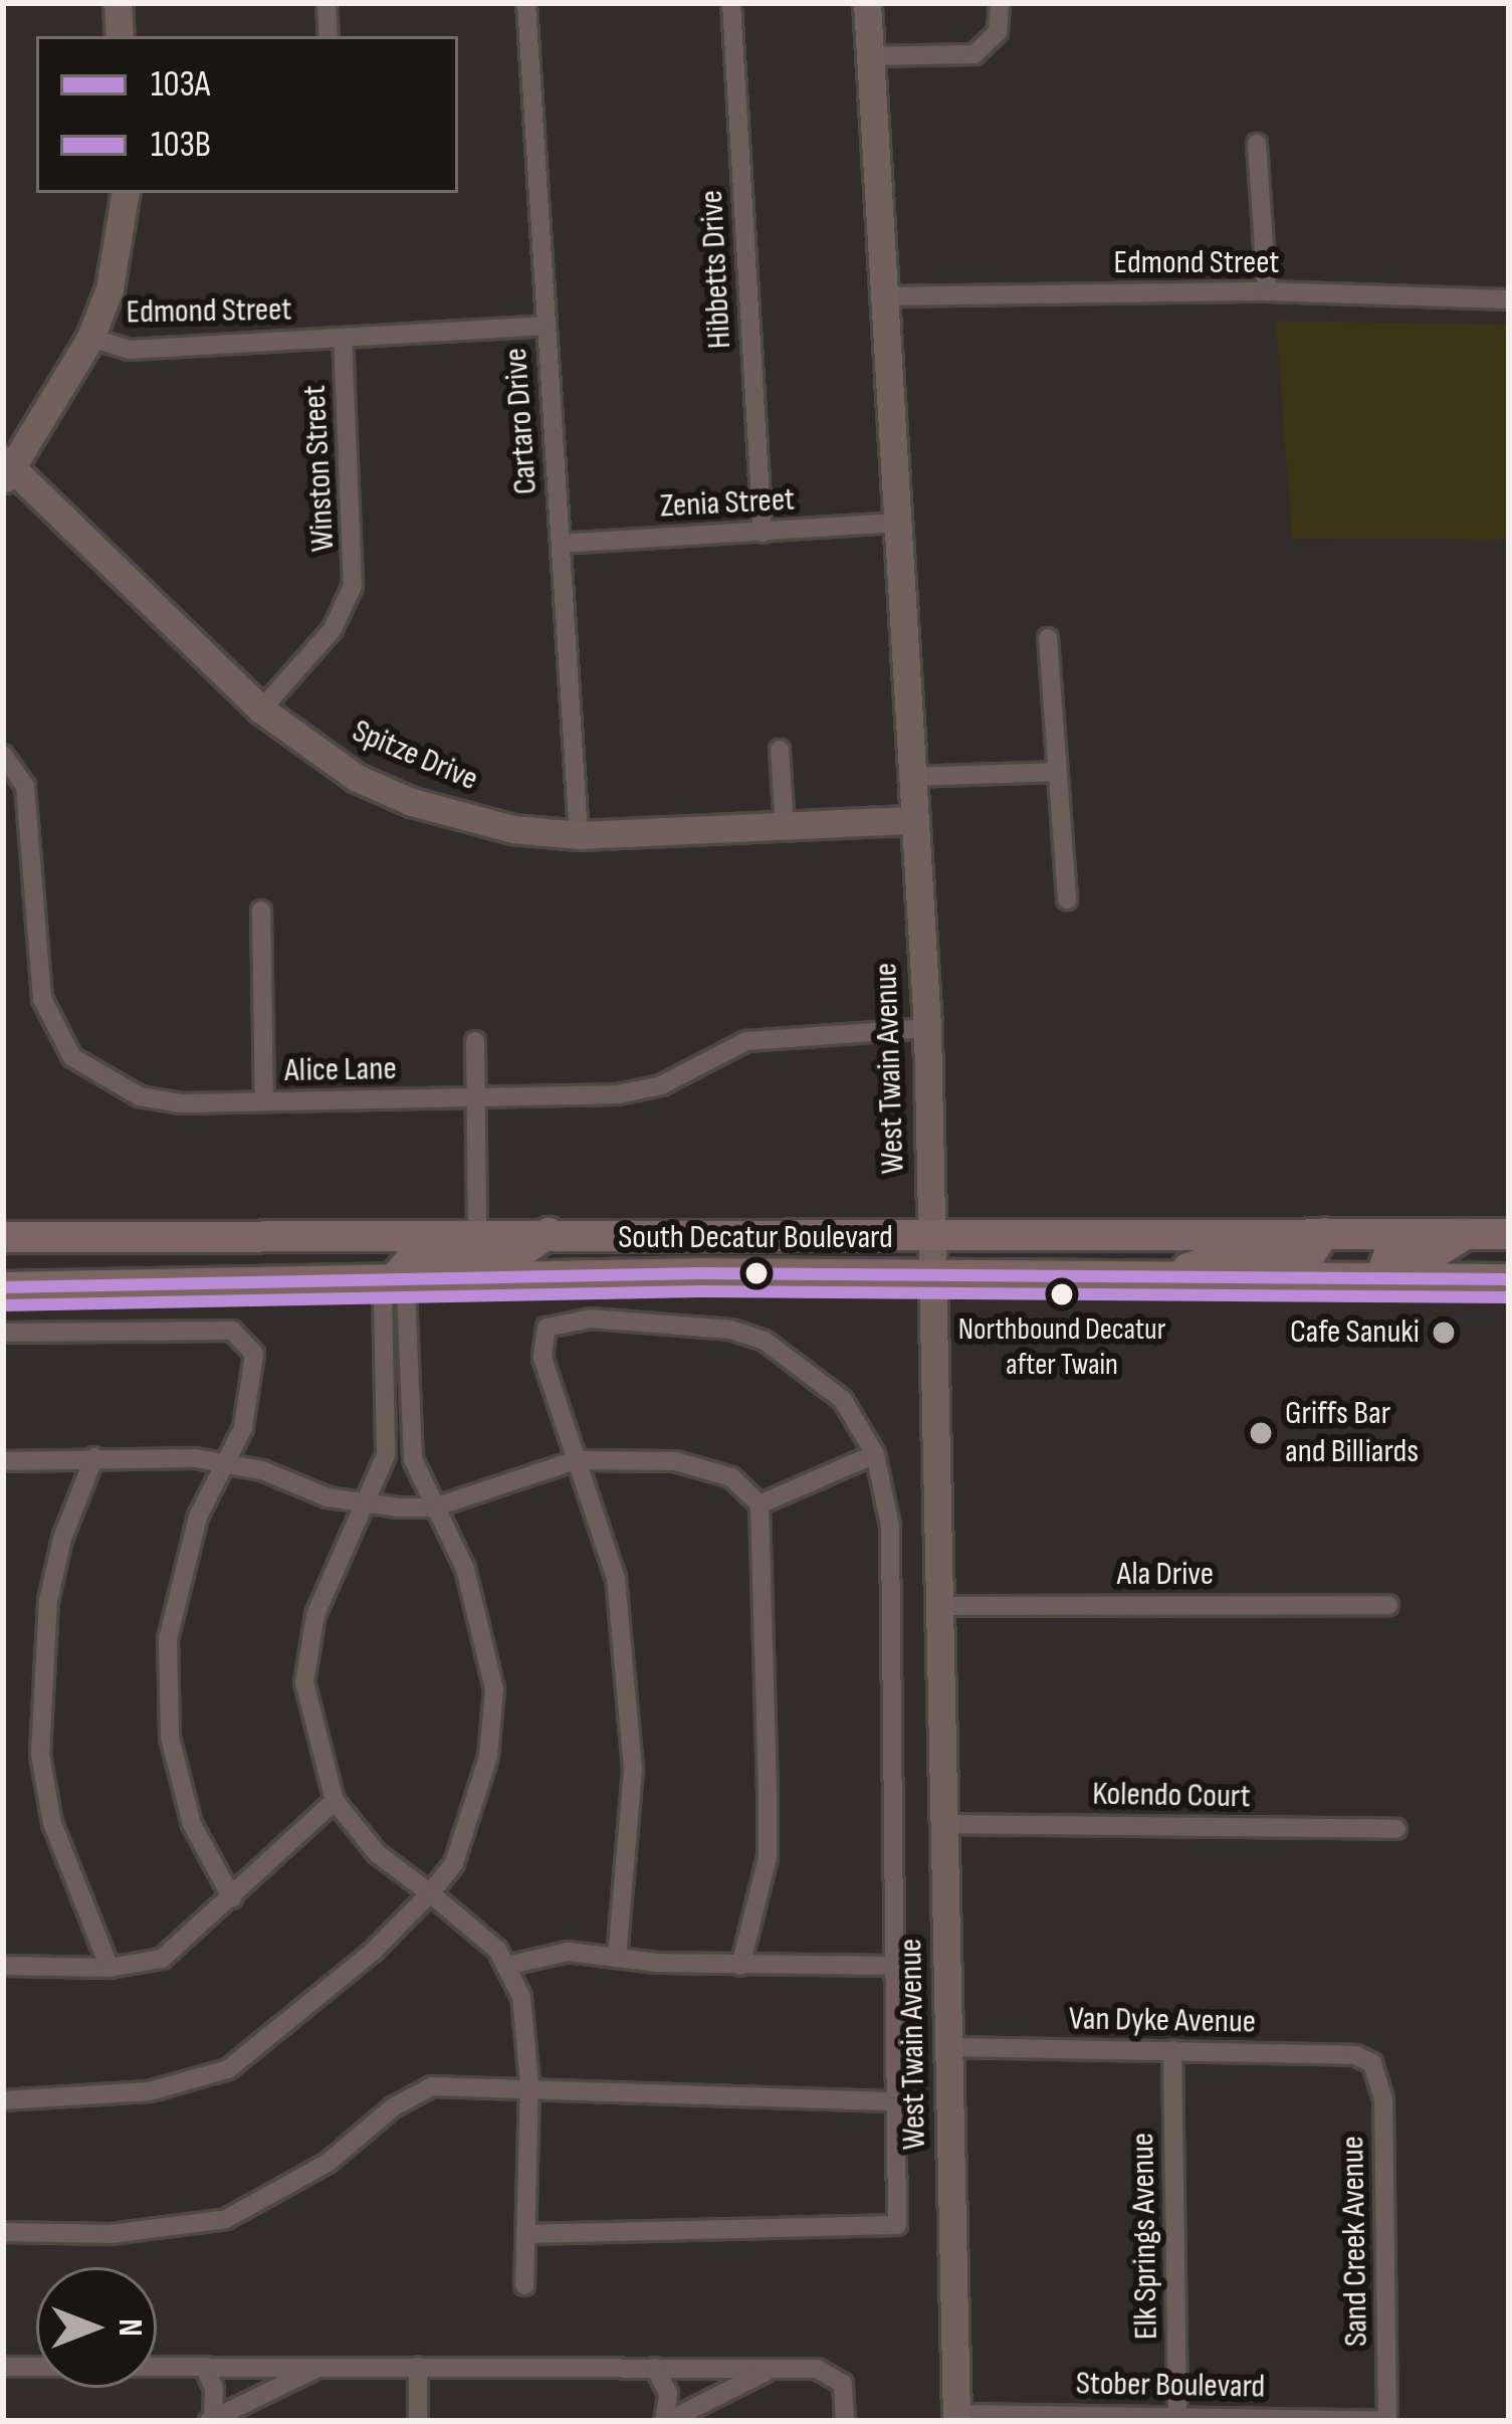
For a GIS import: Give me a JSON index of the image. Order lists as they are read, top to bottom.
{
  "streets": {
    "main road": ["South Decatur Boulevard"],
    "street": [
      "Edmond Street",
      "Hibbetts Drive",
      "Cartaro Drive",
      "Winston Street",
      "Zenia Street",
      "Spitze Drive",
      "West Twain Avenue",
      "Alice Lane",
      "Ala Drive",
      "Kolendo Court",
      "Van Dyke Avenue",
      "Elk Springs Avenue",
      "Sand Creek Avenue",
      "Stober Boulevard"
    ]
  },
  "crossings": [
    ["Edmond Street", "Cartaro Drive"],
    ["Edmond Street", "Winston Street"],
    ["Edmond Street", "West Twain Avenue"],
    ["Hibbetts Drive", "Zenia Street"],
    ["Cartaro Drive", "Zenia Street"],
    ["Cartaro Drive", "Spitze Drive"],
    ["Winston Street", "Spitze Drive"],
    ["Zenia Street", "West Twain Avenue"],
    ["Spitze Drive", "West Twain Avenue"],
    ["West Twain Avenue", "Alice Lane"],
    ["West Twain Avenue", "South Decatur Boulevard"],
    ["West Twain Avenue", "Ala Drive"],
    ["West Twain Avenue", "Kolendo Court"],
    ["West Twain Avenue", "Van Dyke Avenue"],
    ["West Twain Avenue", "Stober Boulevard"],
    ["Van Dyke Avenue", "Elk Springs Avenue"],
    ["Van Dyke Avenue", "Sand Creek Avenue"],
    ["Elk Springs Avenue", "Stober Boulevard"],
    ["Sand Creek Avenue", "Stober Boulevard"]
  ],
  "places": ["Northbound Decatur after Twain", "Cafe Sanuki", "Griffs Bar and Billiards"],
  "lines": ["transit line 103A", "transit line 103B"],
  "legend": ["103A", "103B"],
  "north": "right"
}
